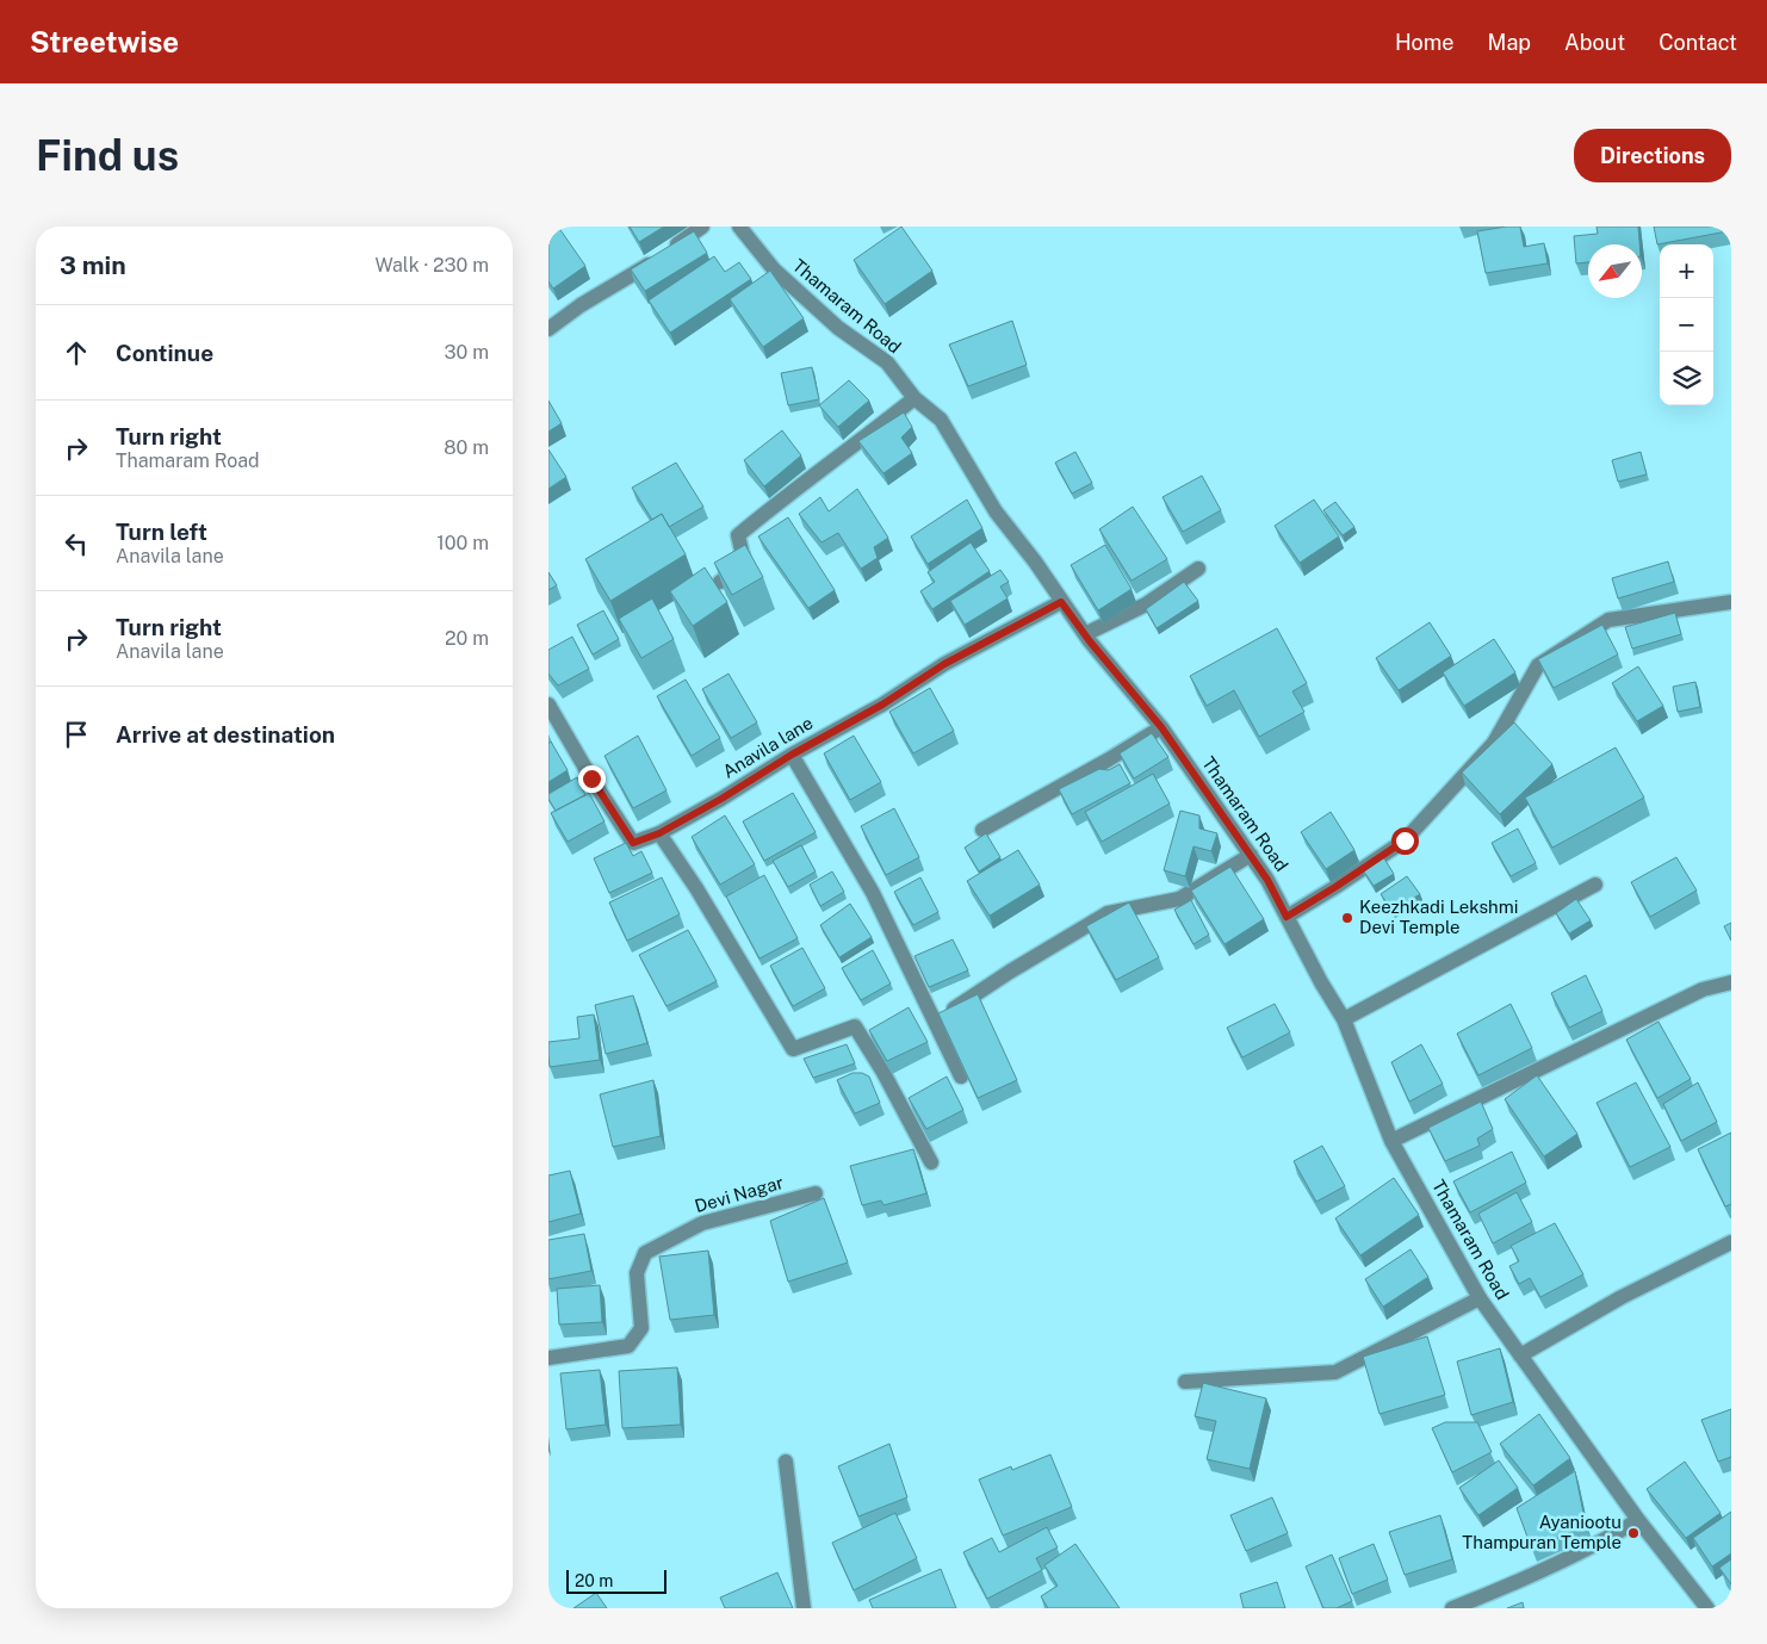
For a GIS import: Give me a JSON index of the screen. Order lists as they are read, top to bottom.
{
  "streets": {
    "street": ["Thamaram Road", "Anavila lane", "Devi Nagar"]
  },
  "crossings": [
    ["Thamaram Road", "Anavila lane"]
  ],
  "places": ["Keezhkadi Lekshmi Devi Temple", "Ayaniootu Thampuran Temple"],
  "scale_bar": "20 m",
  "north": "bottom left",
  "page": {
    "header": "Streetwise",
    "nav": [
      "Home",
      "Map",
      "About",
      "Contact"
    ],
    "buttons": "Directions",
    "title": "Find us",
    "heading": ["3 min", "Walk · 230 m"],
    "map_buttons": ["+", "−"],
    "list": [
      ["Continue", "30 m"],
      ["Turn right", "Thamaram Road", "80 m"],
      ["Turn left", "Anavila lane", "100 m"],
      ["Turn right", "Anavila lane", "20 m"],
      "Arrive at destination"
    ],
    "scale": "20 m"
  }
}
